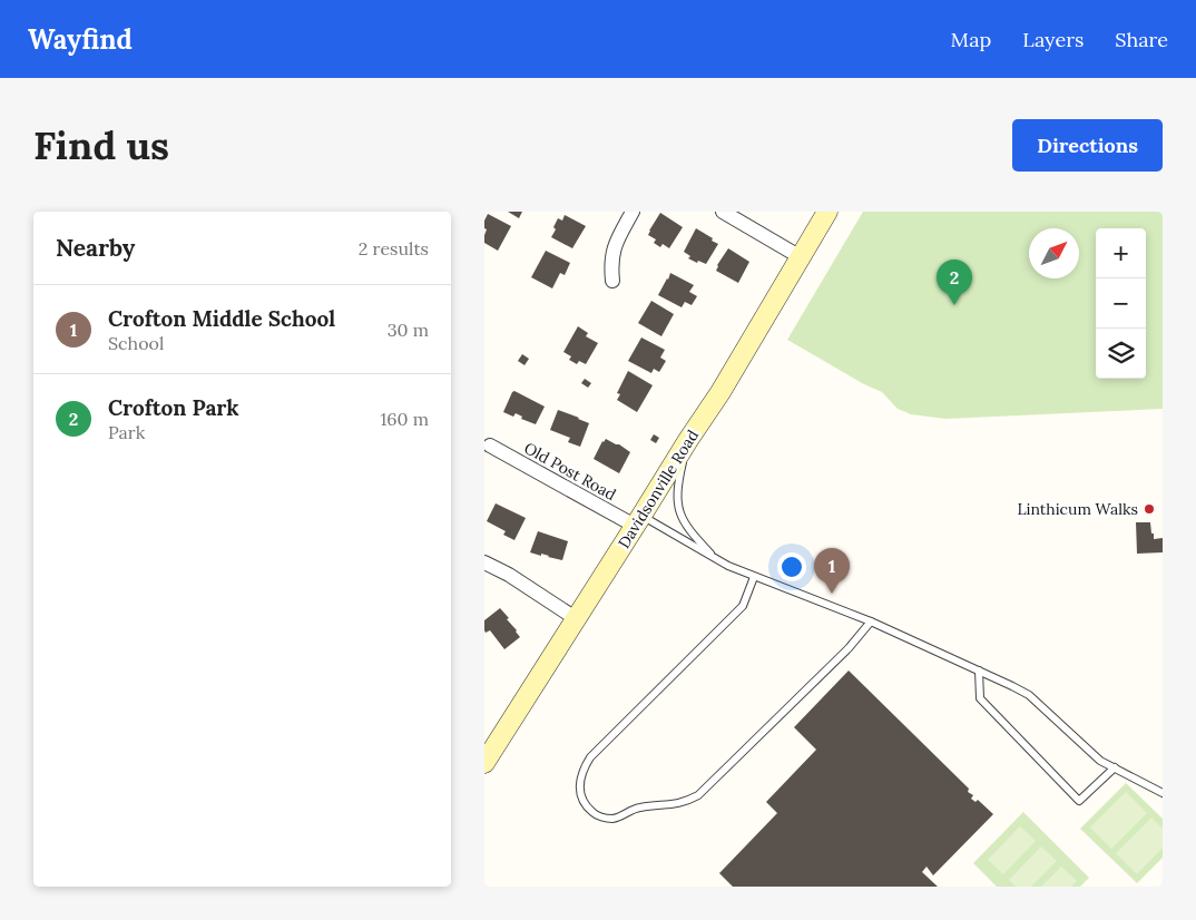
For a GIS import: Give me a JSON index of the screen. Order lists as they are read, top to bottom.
{
  "streets": {
    "main road": ["Davidsonville Road"],
    "street": ["Old Post Road"]
  },
  "crossings": [
    ["Old Post Road", "Davidsonville Road"]
  ],
  "places": ["Linthicum Walks"],
  "north": "top right",
  "page": {
    "header": "Wayfind",
    "nav": ["Map", "Layers", "Share"],
    "buttons": "Directions",
    "title": "Find us",
    "heading": ["Nearby", "2 results"],
    "map_buttons": ["+", "−"],
    "pins": ["2", "1"],
    "list": [
      {
        "mark": "1",
        "name": "Crofton Middle School",
        "note": "School",
        "value": "30 m"
      },
      {
        "mark": "2",
        "name": "Crofton Park",
        "note": "Park",
        "value": "160 m"
      }
    ]
  }
}
